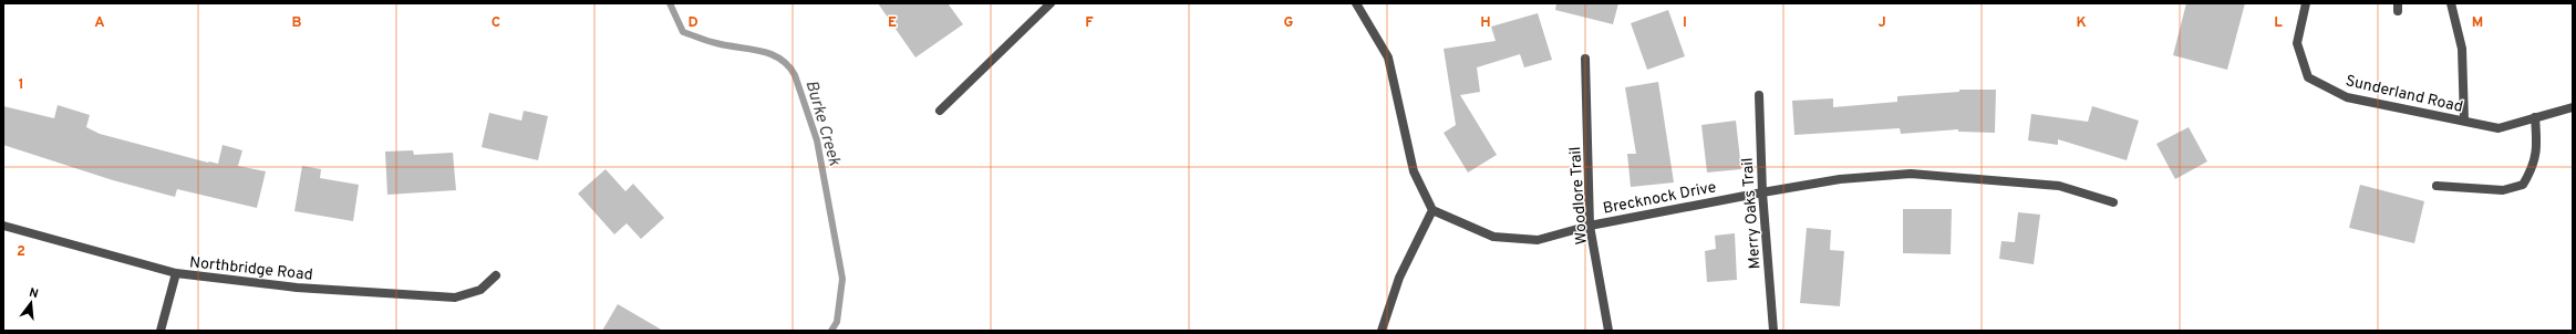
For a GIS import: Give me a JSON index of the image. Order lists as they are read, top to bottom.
{
  "streets": {
    "street": [
      "Sunderland Road",
      "Woodlore Trail",
      "Brecknock Drive",
      "Merry Oaks Trail",
      "Northbridge Road"
    ]
  },
  "crossings": [
    ["Woodlore Trail", "Brecknock Drive"],
    ["Brecknock Drive", "Merry Oaks Trail"]
  ],
  "water": ["Burke Creek"],
  "north": "top",
  "grid": {
    "columns": [
      "A",
      "B",
      "C",
      "D",
      "E",
      "F",
      "G",
      "H",
      "I",
      "J",
      "K",
      "L",
      "M"
    ],
    "rows": ["1", "2"]
  }
}
